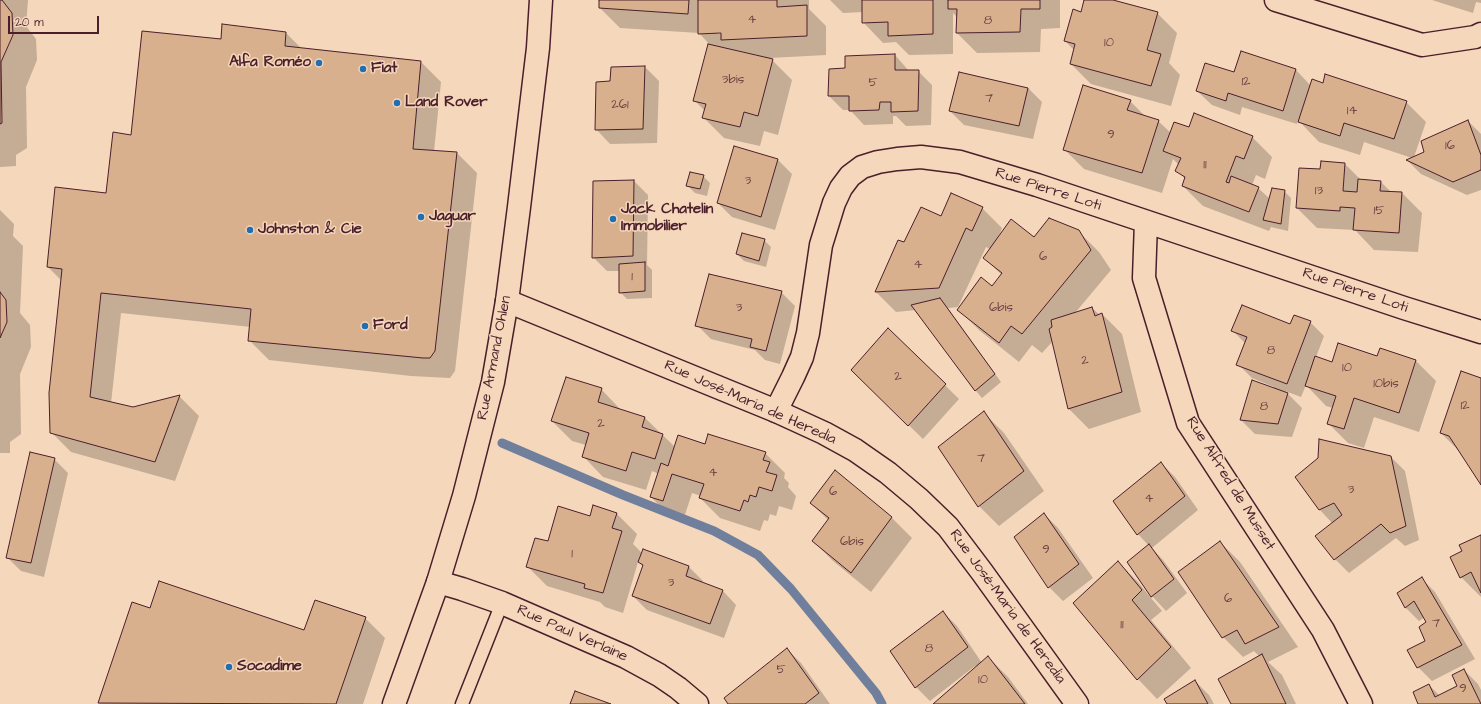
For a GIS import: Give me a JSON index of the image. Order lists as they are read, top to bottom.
{
  "streets": {
    "street": [
      "Rue Pierre Loti",
      "Rue Armand Ohlen",
      "Rue José-Maria de Heredia",
      "Rue Alfred de Musset",
      "Rue Paul Verlaine"
    ]
  },
  "crossings": [
    ["Rue Pierre Loti", "Rue José-Maria de Heredia"],
    ["Rue Pierre Loti", "Rue Alfred de Musset"],
    ["Rue Armand Ohlen", "Rue José-Maria de Heredia"],
    ["Rue Armand Ohlen", "Rue Paul Verlaine"]
  ],
  "places": [
    "Alfa Roméo",
    "Fiat",
    "Land Rover",
    "Jaguar",
    "Jack Chatelin Immobilier",
    "Johnston & Cie",
    "Ford",
    "Socadime"
  ],
  "house_numbers": [
    "4",
    "8",
    "10",
    "3bis",
    "12",
    "5",
    "7",
    "261",
    "14",
    "9",
    "16",
    "11",
    "3",
    "13",
    "15",
    "6",
    "4",
    "1",
    "3",
    "6bis",
    "8",
    "2",
    "10",
    "2",
    "10bis",
    "12",
    "8",
    "2",
    "7",
    "4",
    "3",
    "6",
    "4",
    "6bis",
    "9",
    "1",
    "3",
    "6",
    "7",
    "11",
    "8",
    "5",
    "10",
    "9"
  ],
  "scale_bar": "20 m"
}
